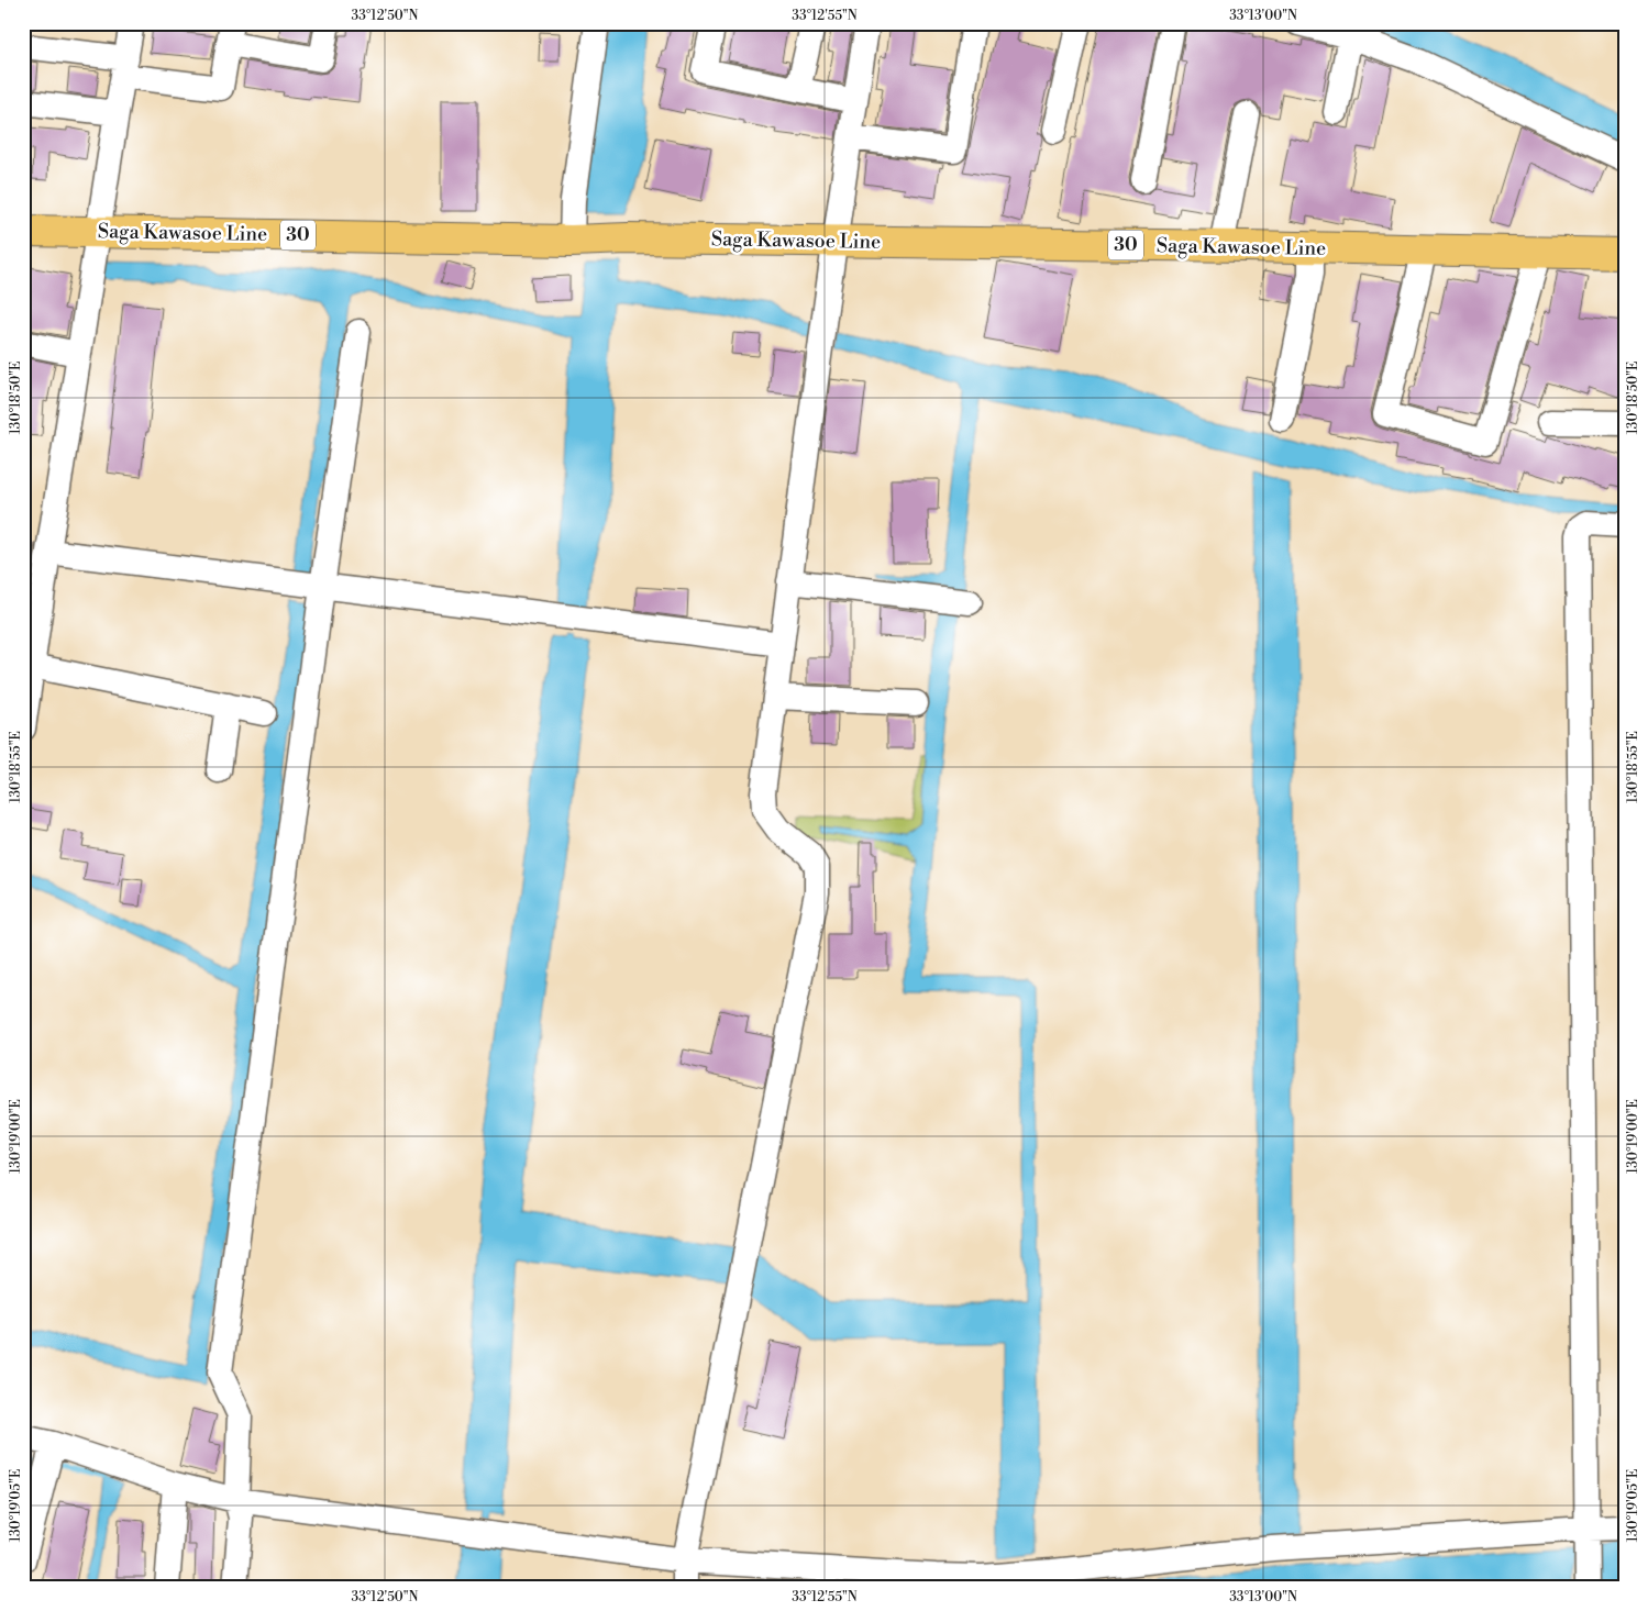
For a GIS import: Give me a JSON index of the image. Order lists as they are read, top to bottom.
{
  "streets": {
    "main road": ["Saga Kawasoe Line", "30"]
  },
  "coordinates": [
    "33°12'50\"N",
    "33°12'55\"N",
    "33°13'00\"N",
    "130°18'50\"E",
    "130°18'55\"E",
    "130°19'00\"E",
    "130°19'05\"E"
  ]
}
